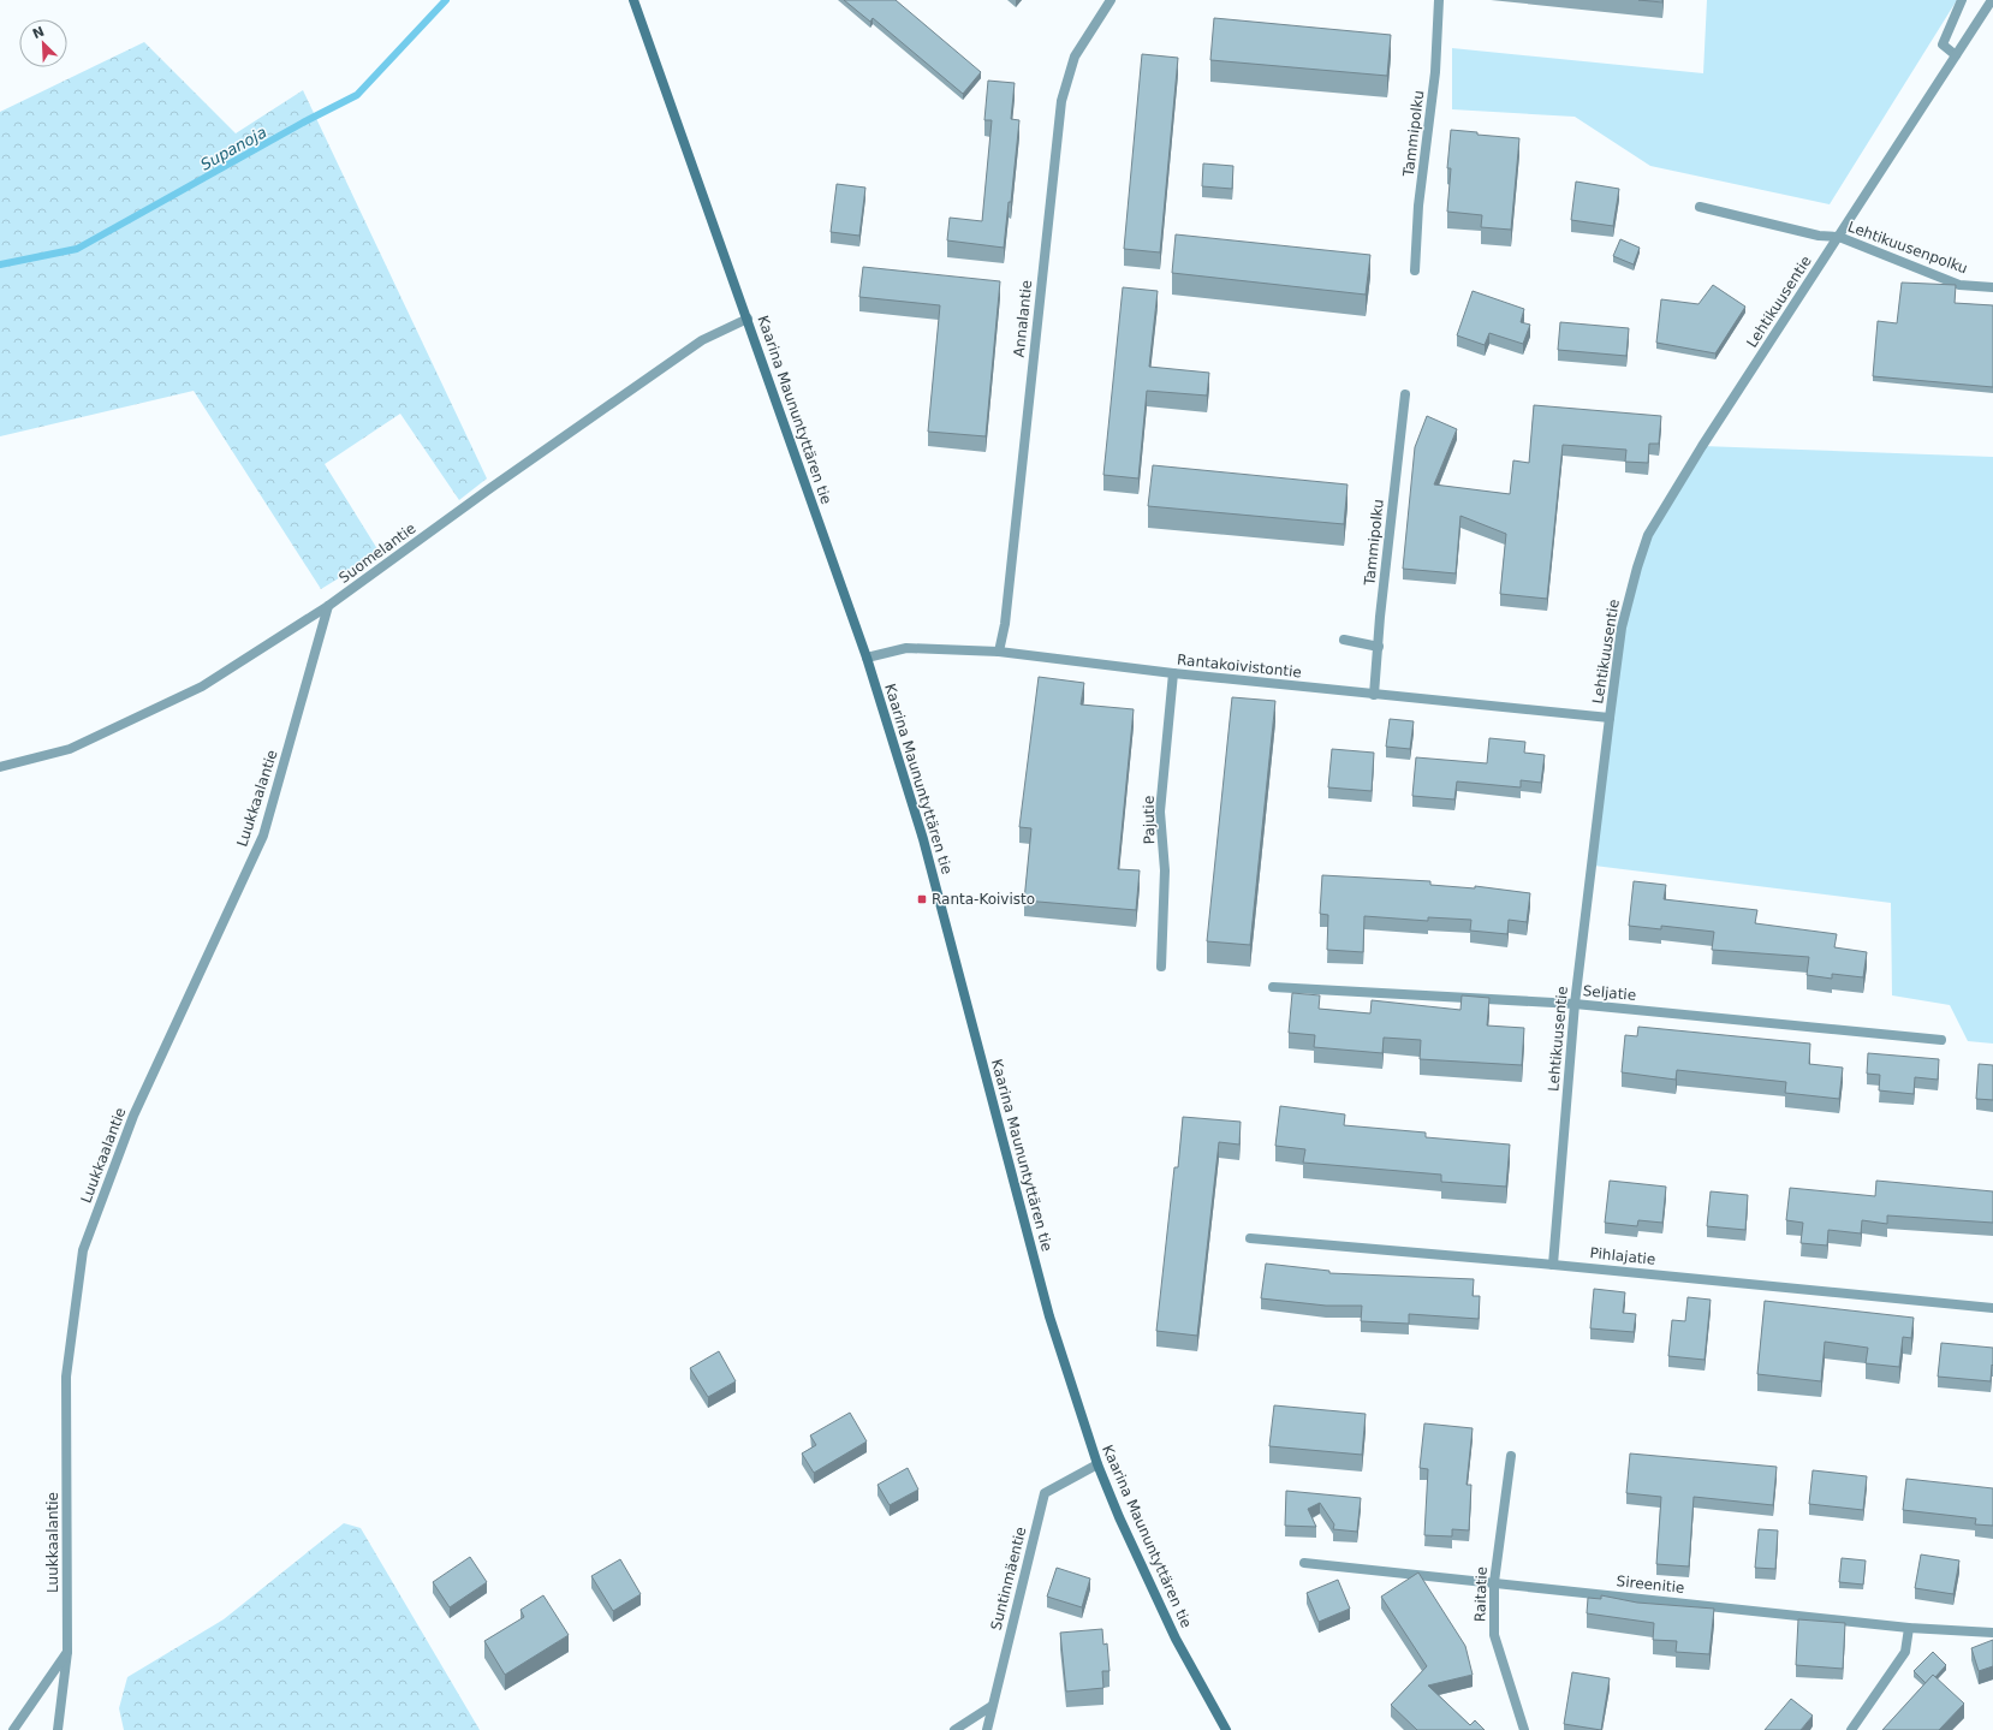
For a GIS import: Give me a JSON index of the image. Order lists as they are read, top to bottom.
{
  "streets": {
    "main road": ["Kaarina Maununtyttären tie"],
    "street": [
      "Tammipolku",
      "Lehtikuusenpolku",
      "Lehtikuusentie",
      "Annalantie",
      "Suomelantie",
      "Rantakoivistontie",
      "Luukkaalantie",
      "Pajutie",
      "Seljatie",
      "Pihlajatie",
      "Suntinmäentie",
      "Sireenitie",
      "Raitatie"
    ]
  },
  "crossings": [
    ["Tammipolku", "Rantakoivistontie"],
    ["Lehtikuusenpolku", "Lehtikuusentie"],
    ["Lehtikuusentie", "Rantakoivistontie"],
    ["Lehtikuusentie", "Seljatie"],
    ["Lehtikuusentie", "Pihlajatie"],
    ["Annalantie", "Rantakoivistontie"],
    ["Kaarina Maununtyttären tie", "Suomelantie"],
    ["Kaarina Maununtyttären tie", "Rantakoivistontie"],
    ["Kaarina Maununtyttären tie", "Suntinmäentie"],
    ["Suomelantie", "Luukkaalantie"],
    ["Rantakoivistontie", "Pajutie"],
    ["Sireenitie", "Raitatie"]
  ],
  "water": ["Supanoja"],
  "places": {
    "transit": ["Ranta-Koivisto"]
  },
  "north": "top left"
}
